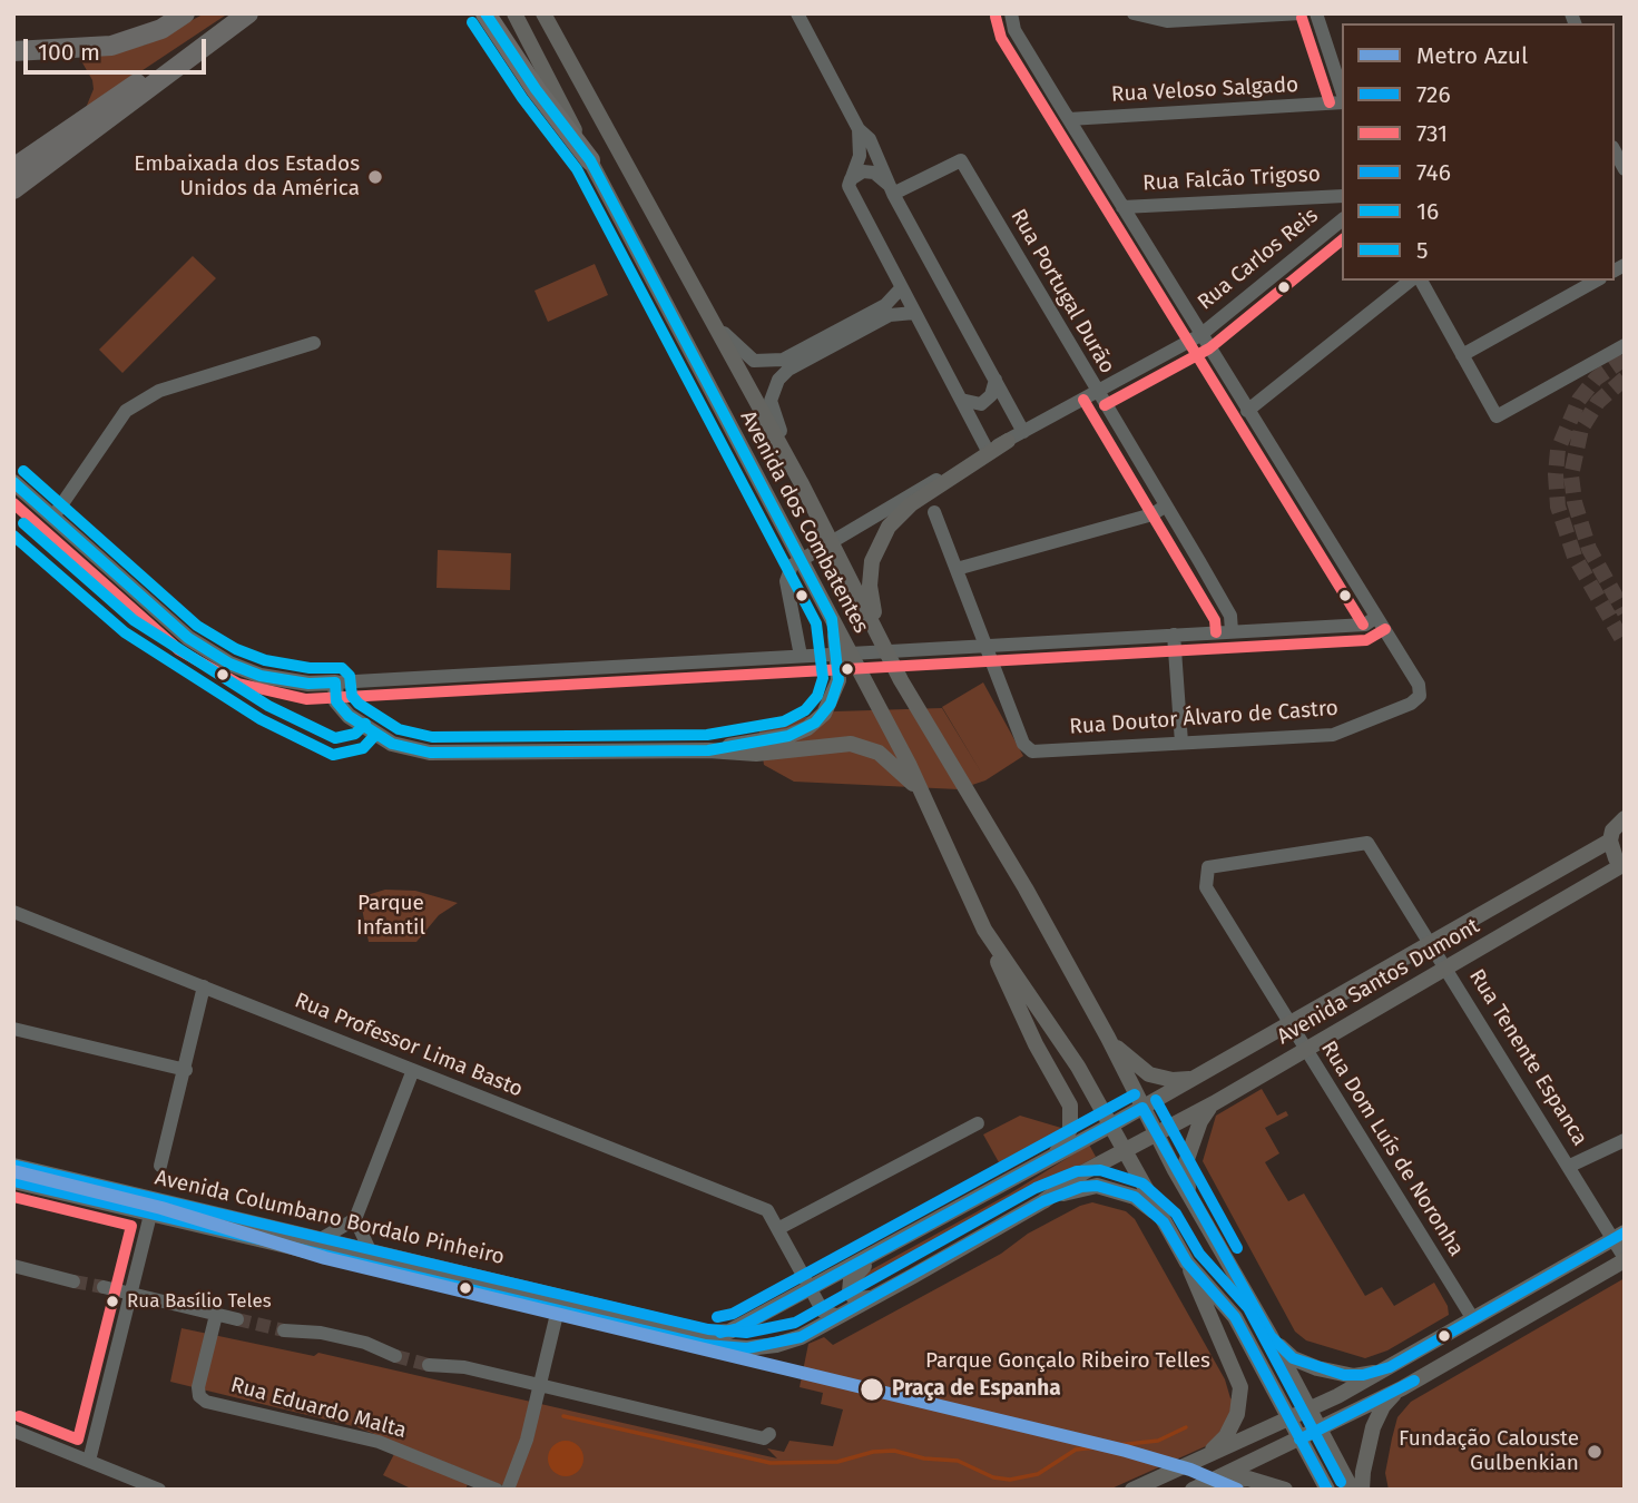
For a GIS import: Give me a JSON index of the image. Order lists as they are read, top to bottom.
{
  "streets": {
    "main road": ["Avenida dos Combatentes", "Avenida Santos Dumont", "Avenida Columbano Bordalo Pinheiro"],
    "street": [
      "Rua Veloso Salgado",
      "Rua Falcão Trigoso",
      "Rua Carlos Reis",
      "Rua Portugal Durão",
      "Rua Doutor Álvaro de Castro",
      "Rua Professor Lima Basto",
      "Rua Tenente Espanca",
      "Rua Dom Luís de Noronha",
      "Rua Eduardo Malta"
    ]
  },
  "crossings": [
    ["Rua Carlos Reis", "Rua Portugal Durão"],
    ["Avenida dos Combatentes", "Avenida Santos Dumont"],
    ["Avenida Santos Dumont", "Rua Tenente Espanca"],
    ["Avenida Santos Dumont", "Rua Dom Luís de Noronha"],
    ["Rua Professor Lima Basto", "Avenida Columbano Bordalo Pinheiro"],
    ["Rua Tenente Espanca", "Rua Dom Luís de Noronha"]
  ],
  "parks": ["Parque Infantil", "Parque Gonçalo Ribeiro Telles"],
  "places": [
    "Embaixada dos Estados Unidos da América",
    "Rua Basílio Teles",
    "Praça de Espanha",
    "Fundação Calouste Gulbenkian"
  ],
  "lines": [
    "transit line 16",
    "transit line 731",
    "transit line 5",
    "transit line 746",
    "transit line 726",
    "metro line Azul"
  ],
  "legend": [
    "Metro Azul",
    "726",
    "731",
    "746",
    "16",
    "5"
  ],
  "scale_bar": "100 m"
}
